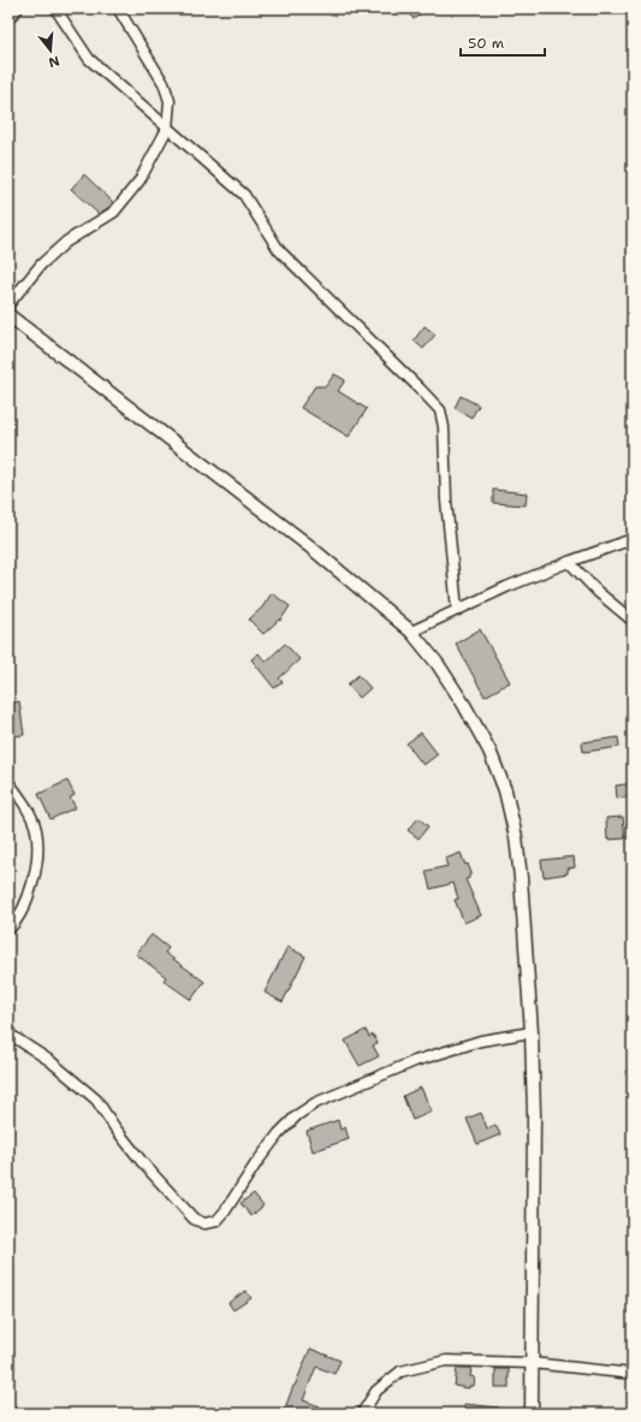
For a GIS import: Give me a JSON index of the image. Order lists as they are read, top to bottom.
{
  "scale_bar": "50 m",
  "north": "bottom"
}
